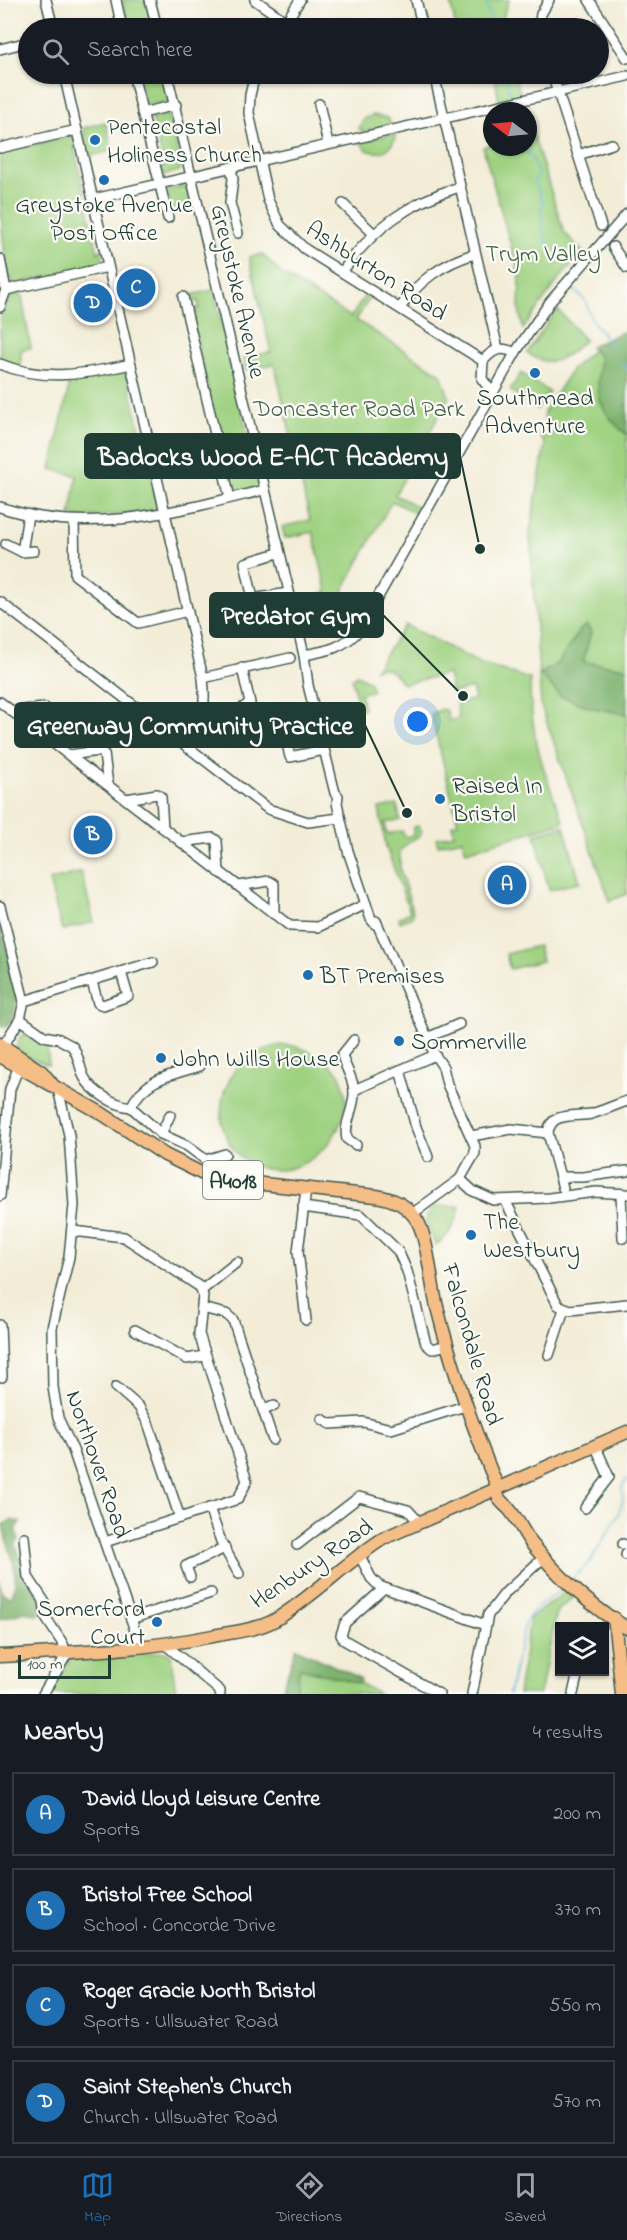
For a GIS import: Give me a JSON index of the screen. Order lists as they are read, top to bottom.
{
  "streets": {
    "main road": ["A4018", "Falcondale Road", "Henbury Road"],
    "street": ["Ashburton Road", "Greystoke Avenue", "Northover Road"]
  },
  "crossings": [
    ["Greystoke Avenue", "A4018"],
    ["Greystoke Avenue", "Falcondale Road"],
    ["A4018", "Falcondale Road"],
    ["A4018", "Northover Road"],
    ["Falcondale Road", "Henbury Road"],
    ["Northover Road", "Henbury Road"]
  ],
  "parks": ["Trym Valley", "Doncaster Road Park"],
  "places": [
    "Pentecostal Holiness Church",
    "Greystoke Avenue Post Office",
    "Southmead Adventure",
    "Badocks Wood E-ACT Academy",
    "Predator Gym",
    "Raised In Bristol",
    "Greenway Community Practice",
    "BT Premises",
    "Sommerville",
    "John Wills House",
    "The Westbury",
    "Somerford Court"
  ],
  "scale_bar": "100 m",
  "north": "left",
  "page": {
    "search": "Search here",
    "pins": [
      "C",
      "D",
      "B",
      "A"
    ],
    "scale": "100 m",
    "heading": ["Nearby", "4 results"],
    "list": [
      {
        "mark": "A",
        "name": "David Lloyd Leisure Centre",
        "note": "Sports",
        "value": "200 m"
      },
      {
        "mark": "B",
        "name": "Bristol Free School",
        "note": "School · Concorde Drive",
        "value": "370 m"
      },
      {
        "mark": "C",
        "name": "Roger Gracie North Bristol",
        "note": "Sports · Ullswater Road",
        "value": "550 m"
      },
      {
        "mark": "D",
        "name": "Saint Stephen's Church",
        "note": "Church · Ullswater Road",
        "value": "570 m"
      }
    ],
    "nav": ["Map", "Directions", "Saved"]
  }
}
